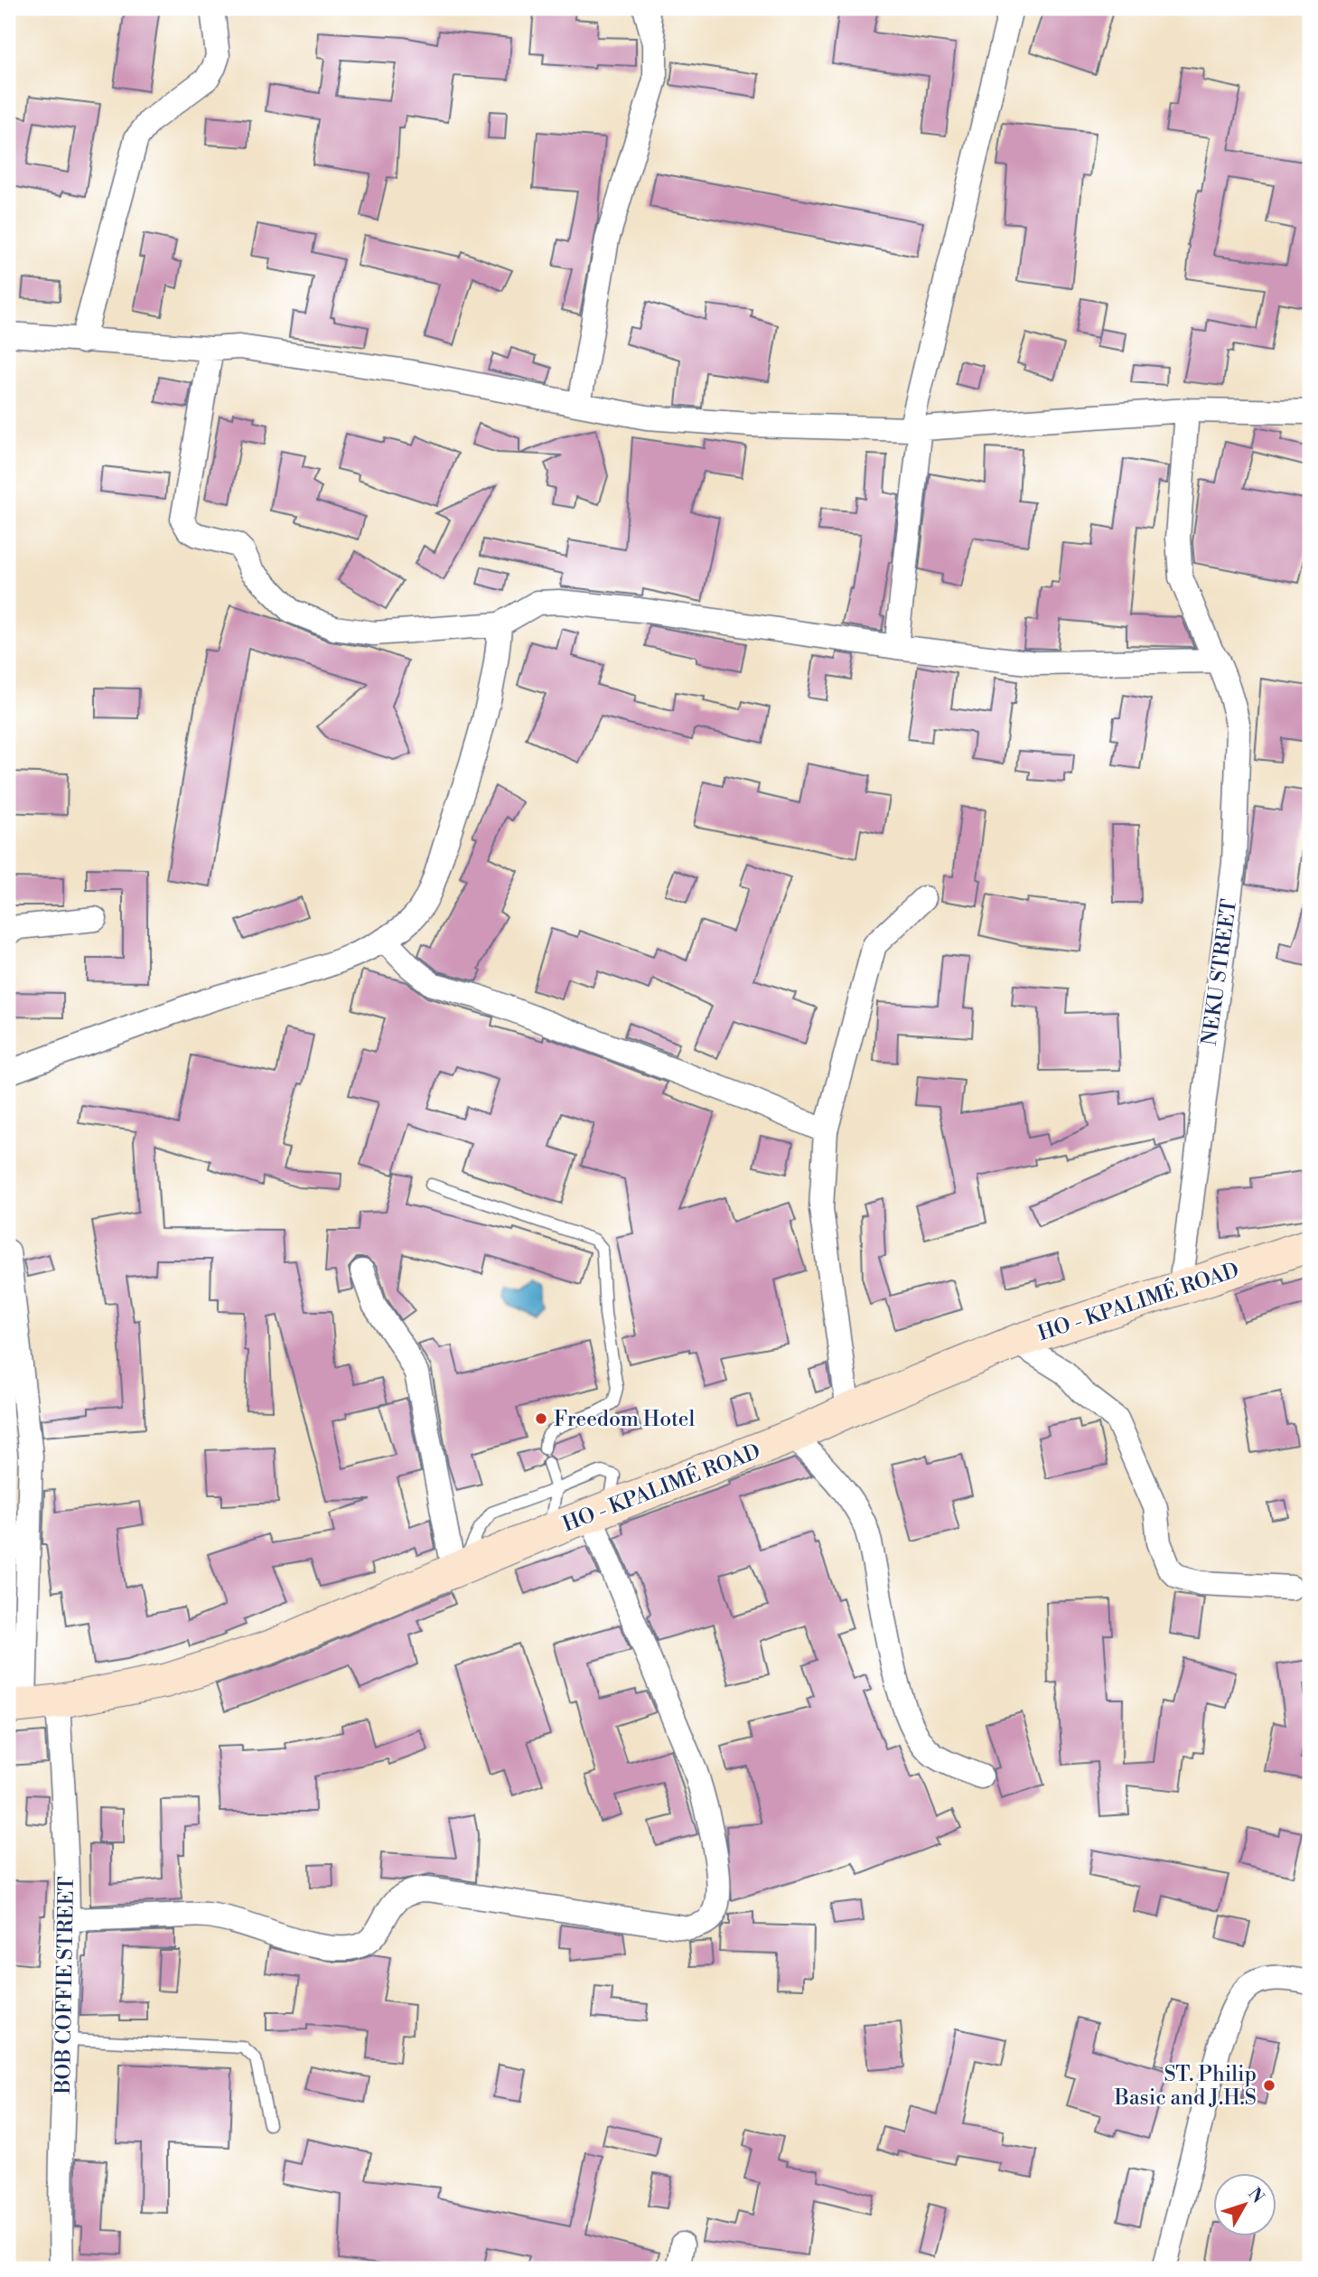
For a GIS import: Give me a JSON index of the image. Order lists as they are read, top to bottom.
{
  "streets": {
    "main road": ["HO - KPALIMÉ ROAD"],
    "street": ["NEKU STREET", "BOB COFFIE STREET"]
  },
  "crossings": [
    ["NEKU STREET", "HO - KPALIMÉ ROAD"],
    ["HO - KPALIMÉ ROAD", "BOB COFFIE STREET"]
  ],
  "places": ["Freedom Hotel", "ST. Philip Basic and J.H.S"],
  "north": "top right"
}
